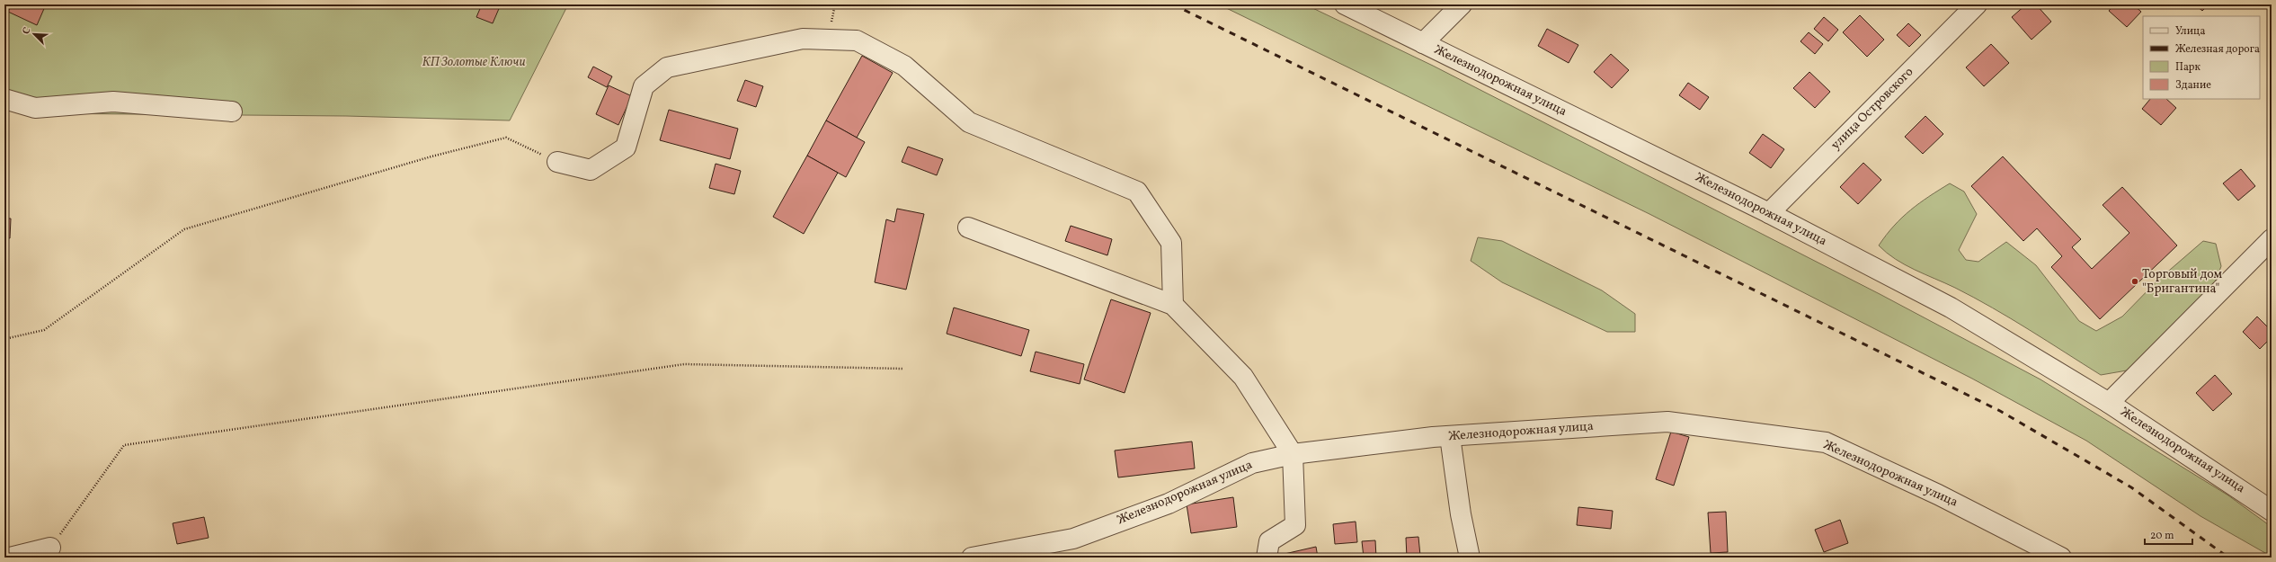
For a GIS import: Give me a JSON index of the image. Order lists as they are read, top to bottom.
{
  "streets": {
    "street": ["Железнодорожная улица", "улица Островского"]
  },
  "crossings": [
    ["Железнодорожная улица", "улица Островского"]
  ],
  "parks": ["КП Золотые Ключи"],
  "places": ["Торговый дом \"Бригантина\""],
  "legend": [
    "Улица",
    "Железная дорога",
    "Парк",
    "Здание"
  ],
  "scale_bar": "20 m",
  "north": "top left"
}
